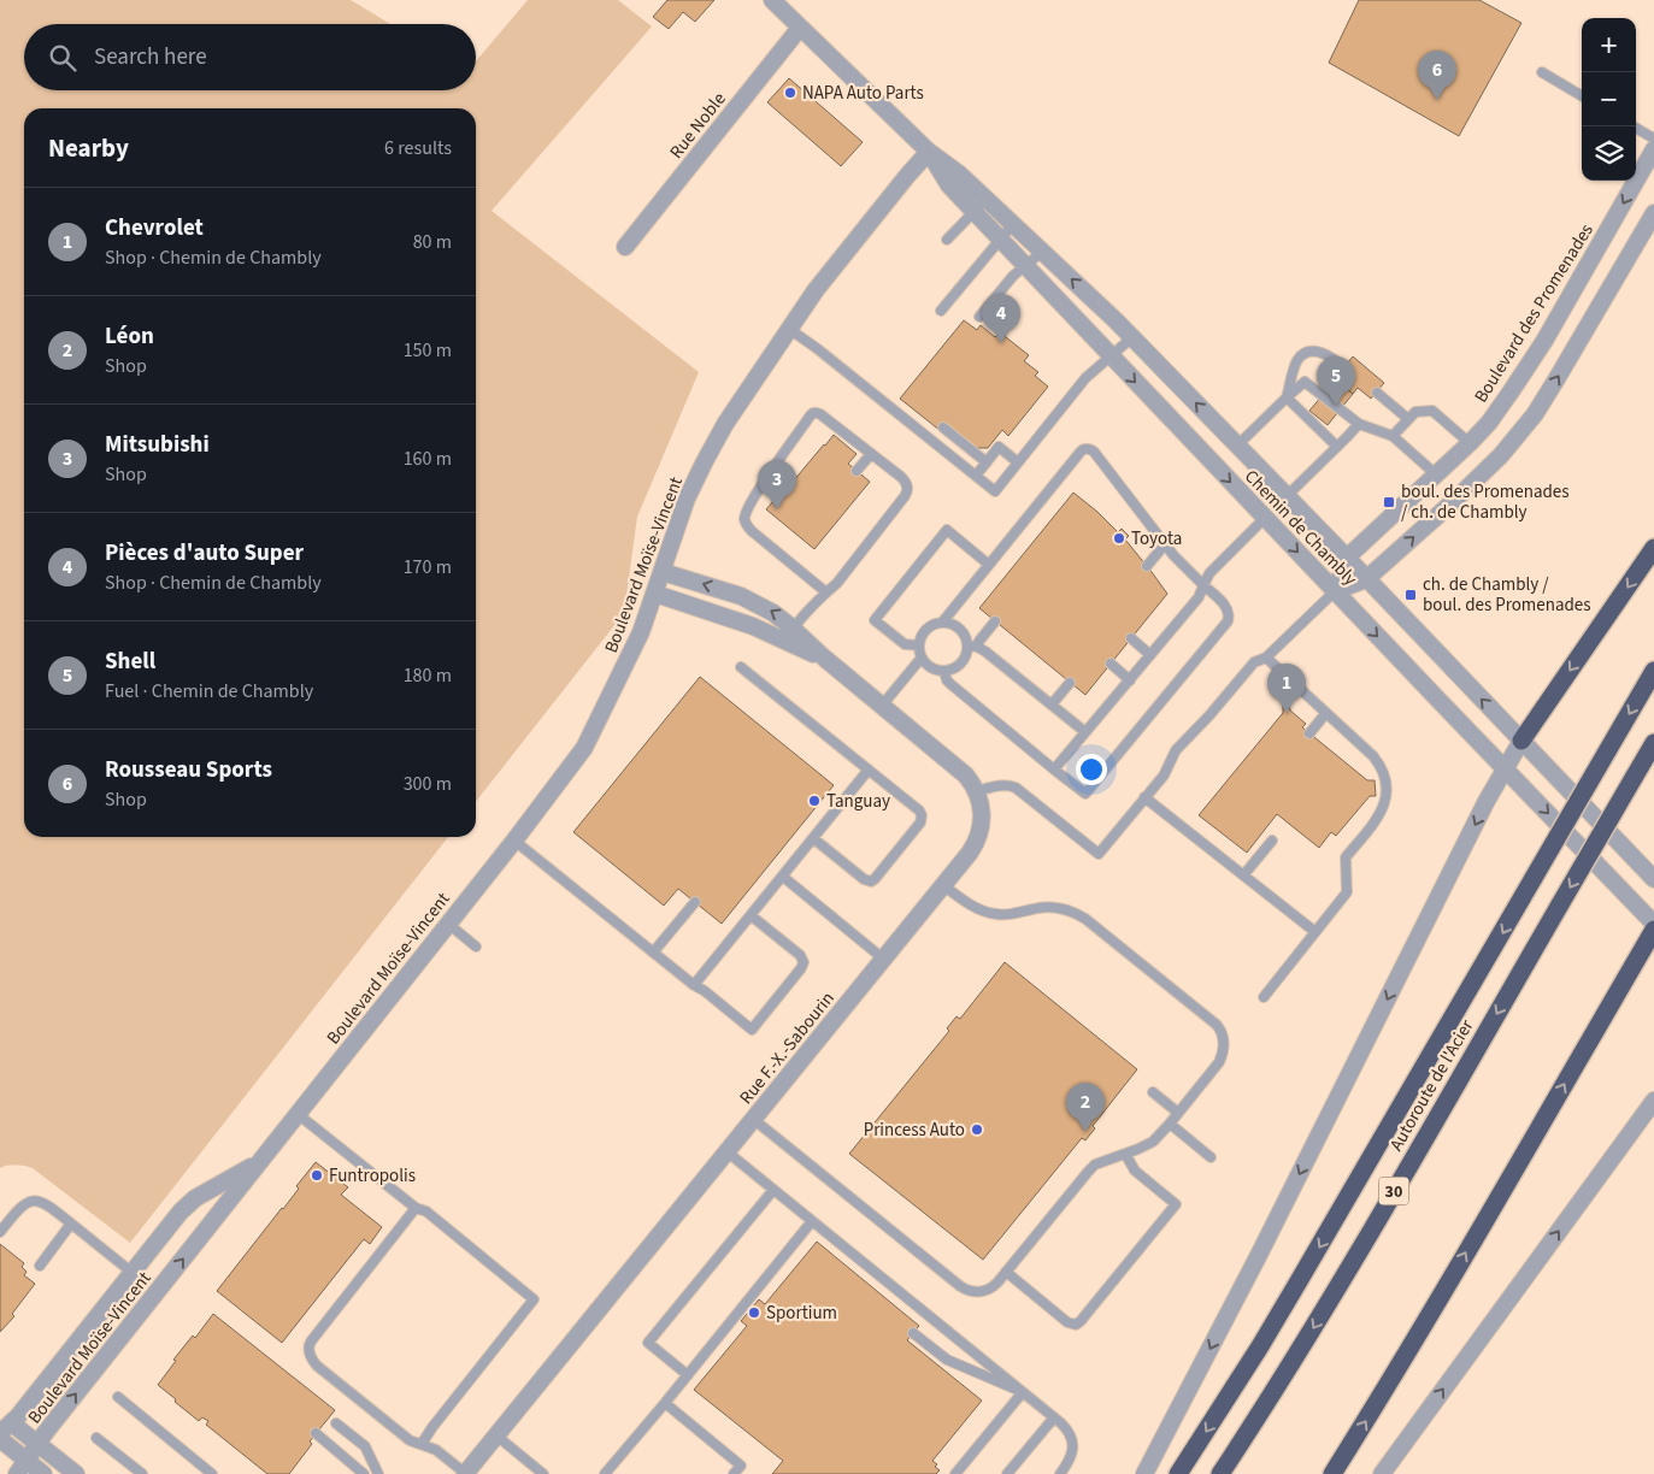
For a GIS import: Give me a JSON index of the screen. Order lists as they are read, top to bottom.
{
  "streets": {
    "highway": ["Autoroute de l'Acier", "30"],
    "street": [
      "Rue Noble",
      "Boulevard des Promenades",
      "Chemin de Chambly",
      "Boulevard Moïse-Vincent",
      "Rue F.-X.-Sabourin"
    ]
  },
  "crossings": [
    ["Rue Noble", "Chemin de Chambly"],
    ["Boulevard des Promenades", "Chemin de Chambly"],
    ["Chemin de Chambly", "Boulevard Moïse-Vincent"]
  ],
  "places": {
    "other": [
      "NAPA Auto Parts",
      "Toyota",
      "Tanguay",
      "Princess Auto",
      "Funtropolis",
      "Sportium"
    ],
    "transit": ["boul. des Promenades / ch. de Chambly", "ch. de Chambly / boul. des Promenades"]
  },
  "page": {
    "map_buttons": ["+", "−"],
    "search": "Search here",
    "pins": [
      "6",
      "4",
      "5",
      "3",
      "1",
      "2"
    ],
    "heading": ["Nearby", "6 results"],
    "list": [
      {
        "mark": "1",
        "name": "Chevrolet",
        "note": "Shop · Chemin de Chambly",
        "value": "80 m"
      },
      {
        "mark": "2",
        "name": "Léon",
        "note": "Shop",
        "value": "150 m"
      },
      {
        "mark": "3",
        "name": "Mitsubishi",
        "note": "Shop",
        "value": "160 m"
      },
      {
        "mark": "4",
        "name": "Pièces d'auto Super",
        "note": "Shop · Chemin de Chambly",
        "value": "170 m"
      },
      {
        "mark": "5",
        "name": "Shell",
        "note": "Fuel · Chemin de Chambly",
        "value": "180 m"
      },
      {
        "mark": "6",
        "name": "Rousseau Sports",
        "note": "Shop",
        "value": "300 m"
      }
    ]
  }
}
